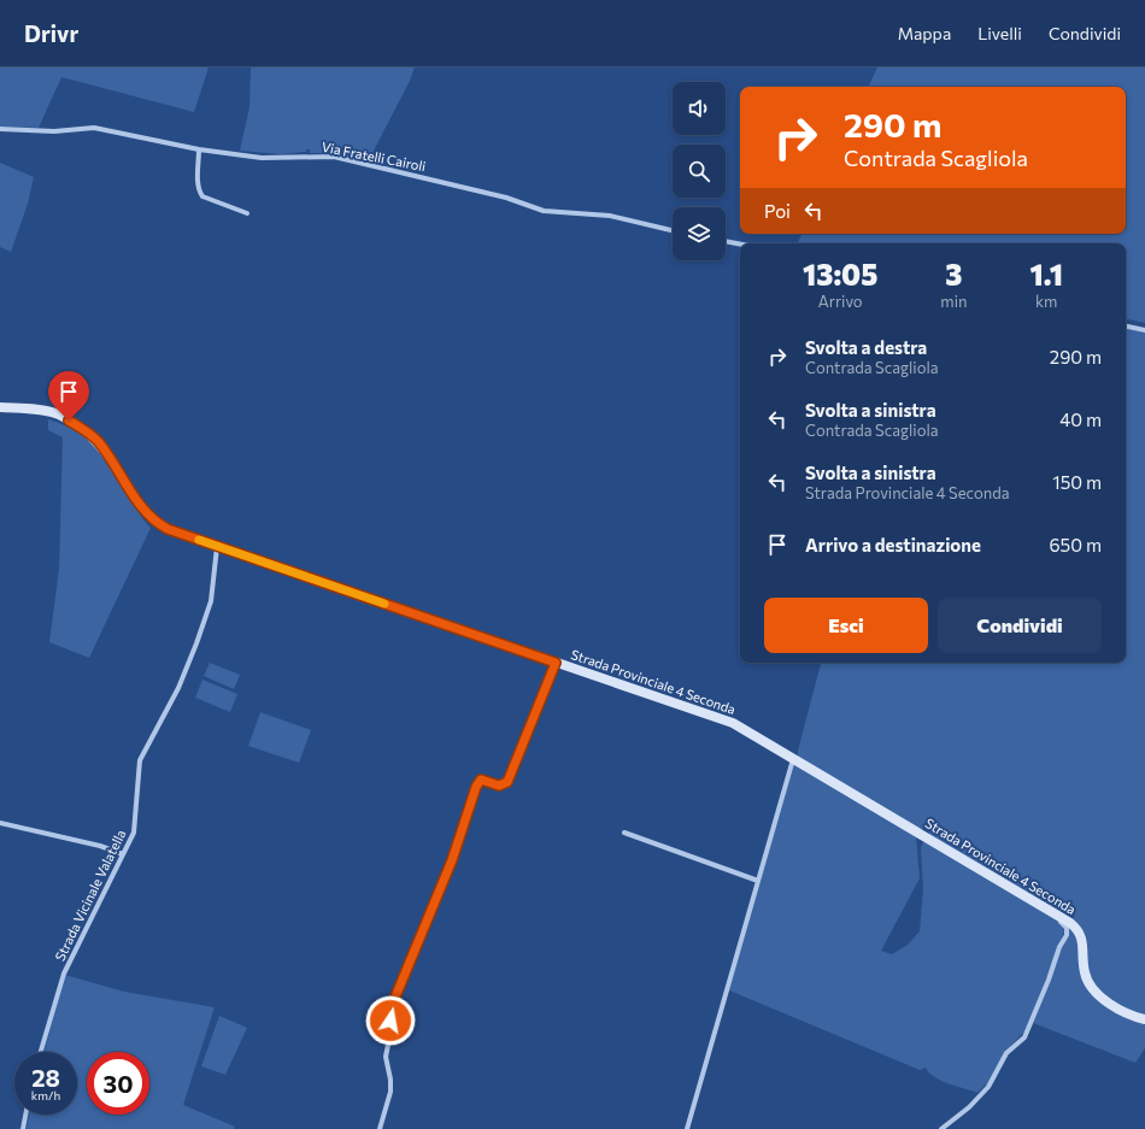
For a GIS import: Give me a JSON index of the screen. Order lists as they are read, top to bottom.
{
  "streets": {
    "street": ["Via Fratelli Cairoli", "Strada Provinciale 4 Seconda", "Strada Vicinale Valatella"]
  },
  "crossings": [
    ["Strada Provinciale 4 Seconda", "Strada Vicinale Valatella"]
  ],
  "page": {
    "header": "Drivr",
    "nav": ["Mappa", "Livelli", "Condividi"],
    "turn": ["290 m", "Contrada Scagliola"],
    "then": "Poi",
    "eta": [
      "13:05",
      "Arrivo",
      "3",
      "min",
      "1.1",
      "km"
    ],
    "list": [
      {
        "name": "Svolta a destra",
        "note": "Contrada Scagliola",
        "value": "290 m"
      },
      {
        "name": "Svolta a sinistra",
        "note": "Contrada Scagliola",
        "value": "40 m"
      },
      {
        "name": "Svolta a sinistra",
        "note": "Strada Provinciale 4 Seconda",
        "value": "150 m"
      },
      {
        "name": "Arrivo a destinazione",
        "value": "650 m"
      }
    ],
    "buttons": ["Esci", "Condividi"],
    "speed": "28 km/h",
    "limit": "30"
  }
}
